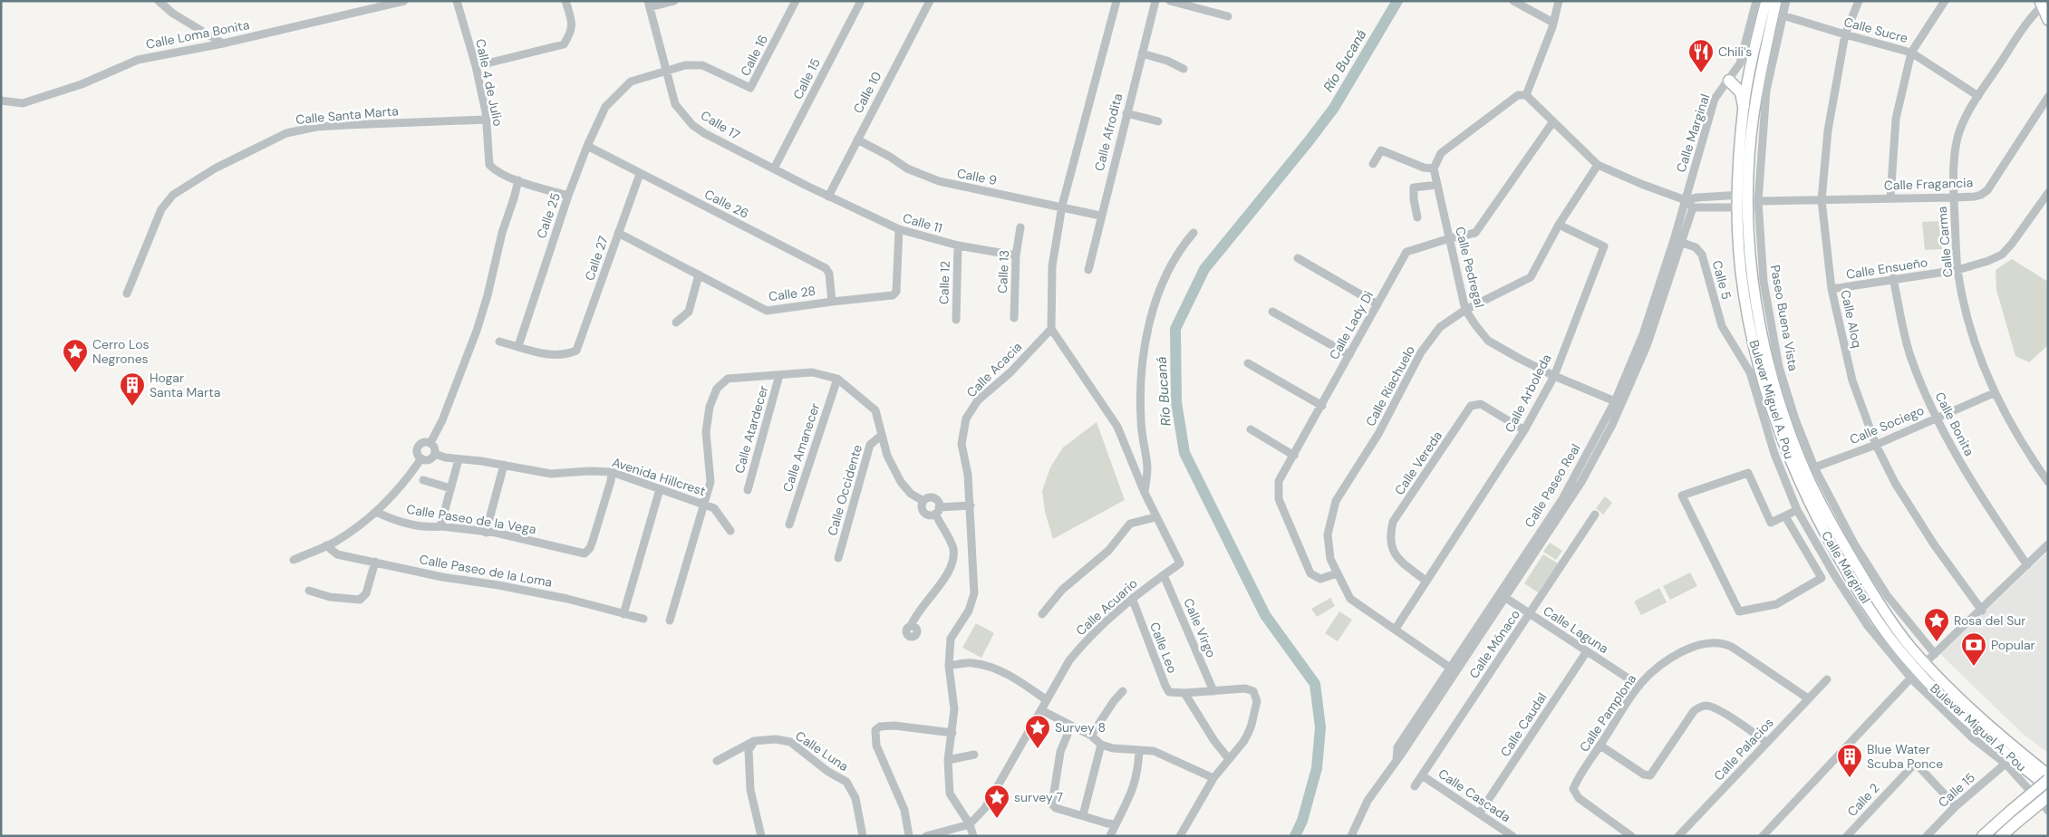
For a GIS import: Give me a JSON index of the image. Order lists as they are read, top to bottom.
{
  "streets": {
    "main road": ["Bulevar Miguel A. Pou"],
    "street": [
      "Calle Sucre",
      "Calle Loma Bonita",
      "Calle 16",
      "Calle 15",
      "Calle 4 de Julio",
      "Calle 10",
      "Calle Santa Marta",
      "Calle 17",
      "Calle Afrodita",
      "Calle Marginal",
      "Calle 9",
      "Calle Fragancia",
      "Calle 26",
      "Calle 25",
      "Calle 11",
      "Calle Carma",
      "Calle 27",
      "Calle Pedregal",
      "Calle Ensueño",
      "Calle 13",
      "Calle 5",
      "Calle 12",
      "Calle 28",
      "Paseo Buena Vista",
      "Calle Aloq",
      "Calle Lady Di",
      "Calle Acacia",
      "Calle Riachuelo",
      "Calle Arboleda",
      "Calle Bonita",
      "Calle Sociego",
      "Calle Atardecer",
      "Calle Amanecer",
      "Calle Vereda",
      "Avenida Hillcrest",
      "Calle Paseo Real",
      "Calle Occidente",
      "Calle Paseo de la Vega",
      "Calle Paseo de la Loma",
      "Calle Acuario",
      "Calle Virgo",
      "Calle Laguna",
      "Calle Mónaco",
      "Calle Leo",
      "Calle Pamplona",
      "Calle Caudal",
      "Calle Palacios",
      "Calle Luna",
      "Calle Cascada",
      "Calle 2"
    ]
  },
  "crossings": [
    ["Calle Sucre", "Calle Carma"],
    ["Calle Sucre", "Paseo Buena Vista"],
    ["Calle Sucre", "Calle Aloq"],
    ["Calle 16", "Calle 17"],
    ["Calle 16", "Calle 25"],
    ["Calle 15", "Calle 17"],
    ["Calle 15", "Calle Marginal"],
    ["Calle 15", "Calle 2"],
    ["Calle 4 de Julio", "Calle Santa Marta"],
    ["Calle 10", "Calle 17"],
    ["Calle 10", "Calle 9"],
    ["Calle 10", "Calle 11"],
    ["Calle 17", "Calle 25"],
    ["Calle 17", "Calle 11"],
    ["Calle Afrodita", "Calle 9"],
    ["Calle Marginal", "Calle 5"],
    ["Calle Marginal", "Bulevar Miguel A. Pou"],
    ["Calle Marginal", "Calle Paseo Real"],
    ["Calle Fragancia", "Calle Carma"],
    ["Calle Fragancia", "Paseo Buena Vista"],
    ["Calle Fragancia", "Calle Aloq"],
    ["Calle 26", "Calle 25"],
    ["Calle 26", "Calle 27"],
    ["Calle 26", "Calle 28"],
    ["Calle 25", "Calle 27"],
    ["Calle 11", "Calle 13"],
    ["Calle 11", "Calle 12"],
    ["Calle 11", "Calle 28"],
    ["Calle Carma", "Calle Ensueño"],
    ["Calle Carma", "Calle Sociego"],
    ["Calle 27", "Calle 28"],
    ["Calle Pedregal", "Calle Lady Di"],
    ["Calle Pedregal", "Calle Riachuelo"],
    ["Calle Pedregal", "Calle Arboleda"],
    ["Calle Pedregal", "Calle Paseo Real"],
    ["Calle Ensueño", "Calle Aloq"],
    ["Calle Ensueño", "Calle Bonita"],
    ["Calle 5", "Calle Paseo Real"],
    ["Paseo Buena Vista", "Calle Sociego"],
    ["Calle Aloq", "Calle Sociego"],
    ["Calle Lady Di", "Calle Riachuelo"],
    ["Calle Acacia", "Calle Acuario"],
    ["Calle Riachuelo", "Calle Arboleda"],
    ["Calle Riachuelo", "Calle Paseo Real"],
    ["Calle Arboleda", "Calle Vereda"],
    ["Calle Bonita", "Calle Sociego"],
    ["Avenida Hillcrest", "Calle Paseo de la Vega"],
    ["Calle Paseo Real", "Calle Laguna"],
    ["Calle Acuario", "Calle Virgo"],
    ["Calle Acuario", "Calle Leo"],
    ["Calle Laguna", "Calle Mónaco"],
    ["Calle Laguna", "Calle Pamplona"],
    ["Calle Laguna", "Calle Caudal"],
    ["Calle Mónaco", "Calle Cascada"],
    ["Calle Pamplona", "Calle Palacios"],
    ["Calle Caudal", "Calle Cascada"]
  ],
  "water": ["Río Bucaná"],
  "places": {
    "restaurant": ["Chili's"],
    "place": [
      "Cerro Los Negrones",
      "Rosa del Sur",
      "Survey 8",
      "survey 7"
    ],
    "building": ["Hogar Santa Marta", "Blue Water Scuba Ponce"],
    "bank": ["Popular"]
  }
}
